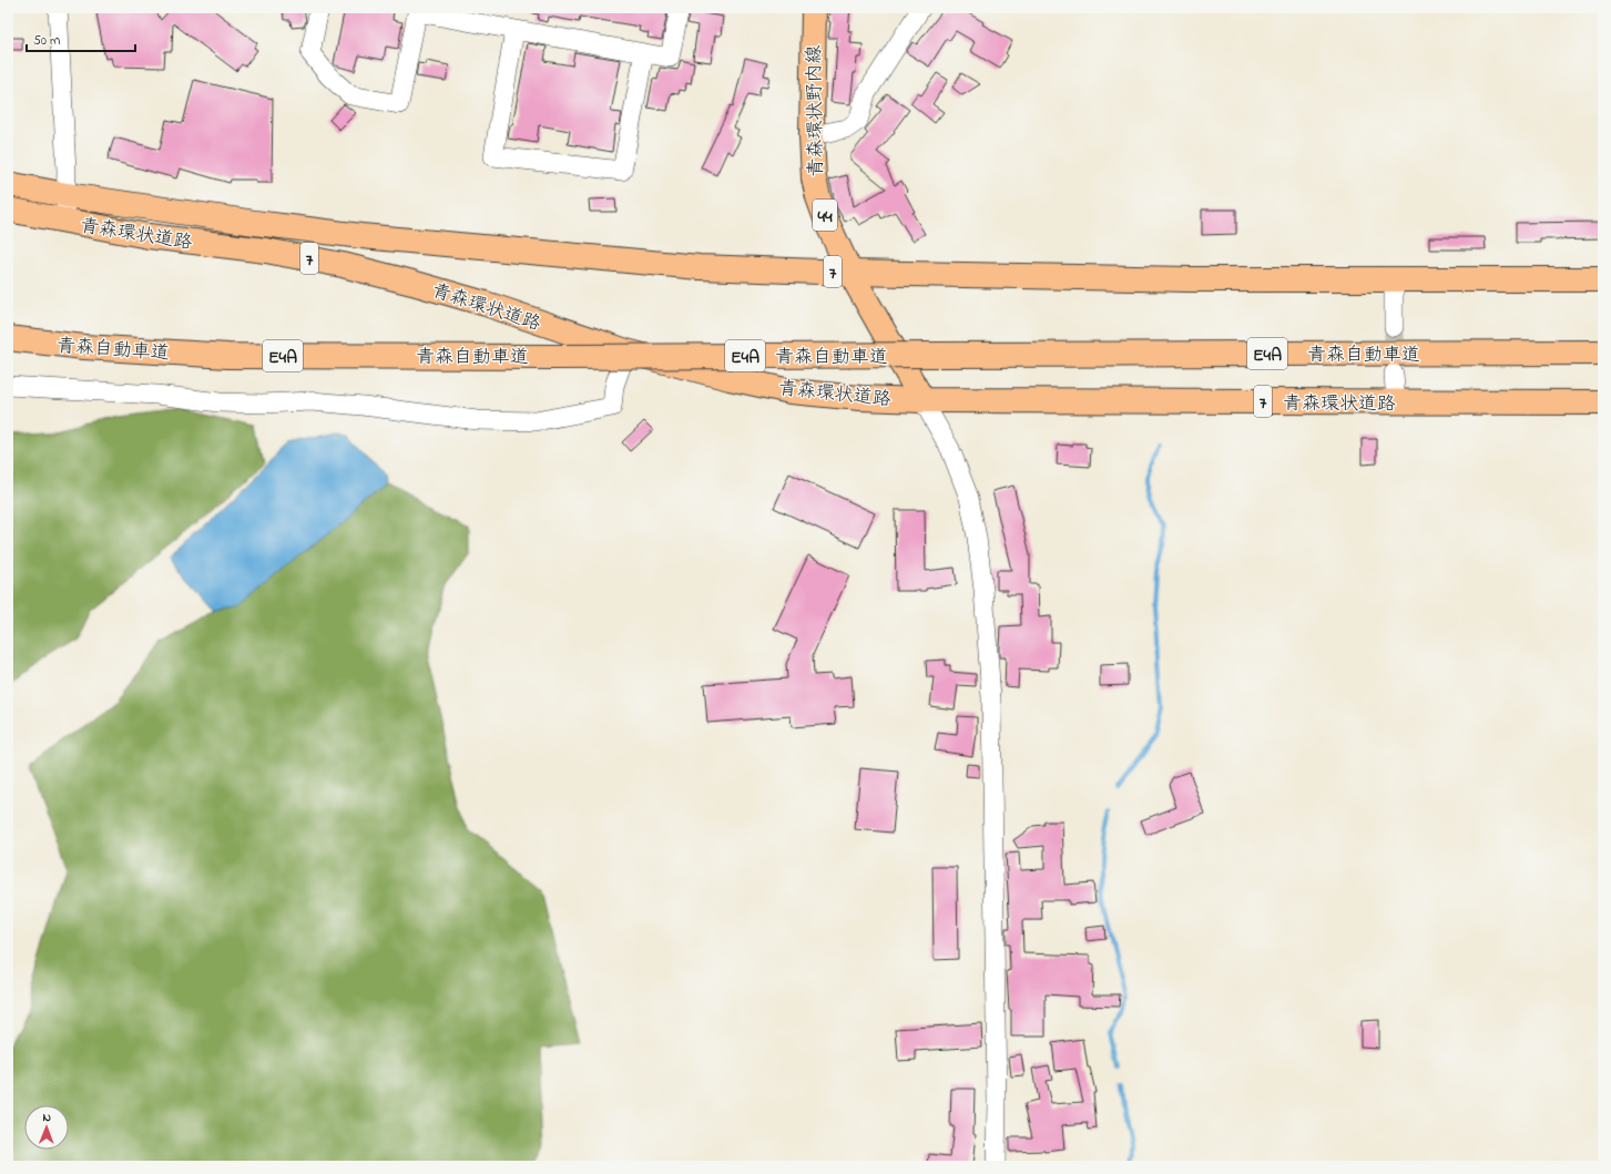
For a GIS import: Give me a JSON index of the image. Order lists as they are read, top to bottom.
{
  "streets": {
    "main road": [
      "青森環状野内線",
      "44",
      "青森環状道路",
      "7",
      "青森自動車道",
      "E4A"
    ]
  },
  "crossings": [
    ["青森環状野内線", "青森環状道路"]
  ],
  "scale_bar": "50 m",
  "north": "top"
}
